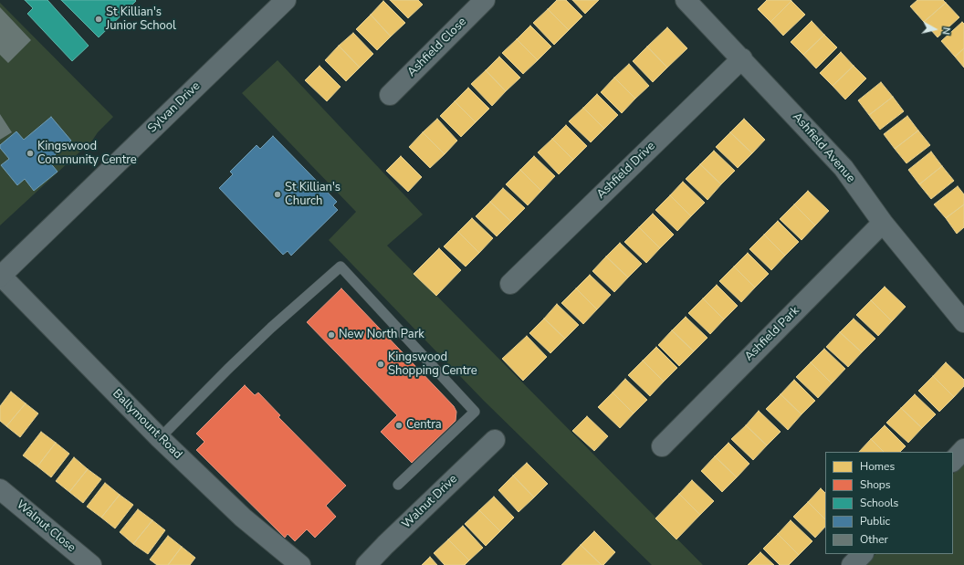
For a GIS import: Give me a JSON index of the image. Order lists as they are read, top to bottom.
{
  "streets": {
    "street": [
      "Ashfield Close",
      "Sylvan Drive",
      "Ashfield Avenue",
      "Ashfield Drive",
      "Ashfield Park",
      "Ballymount Road",
      "Walnut Drive",
      "Walnut Close"
    ]
  },
  "crossings": [
    ["Sylvan Drive", "Ballymount Road"],
    ["Ashfield Avenue", "Ashfield Drive"],
    ["Ashfield Avenue", "Ashfield Park"]
  ],
  "places": [
    "St Killian's Junior School",
    "Kingswood Community Centre",
    "St Killian's Church",
    "New North Park",
    "Kingswood Shopping Centre",
    "Centra"
  ],
  "legend": [
    "Homes",
    "Shops",
    "Schools",
    "Public",
    "Other"
  ],
  "north": "right"
}
